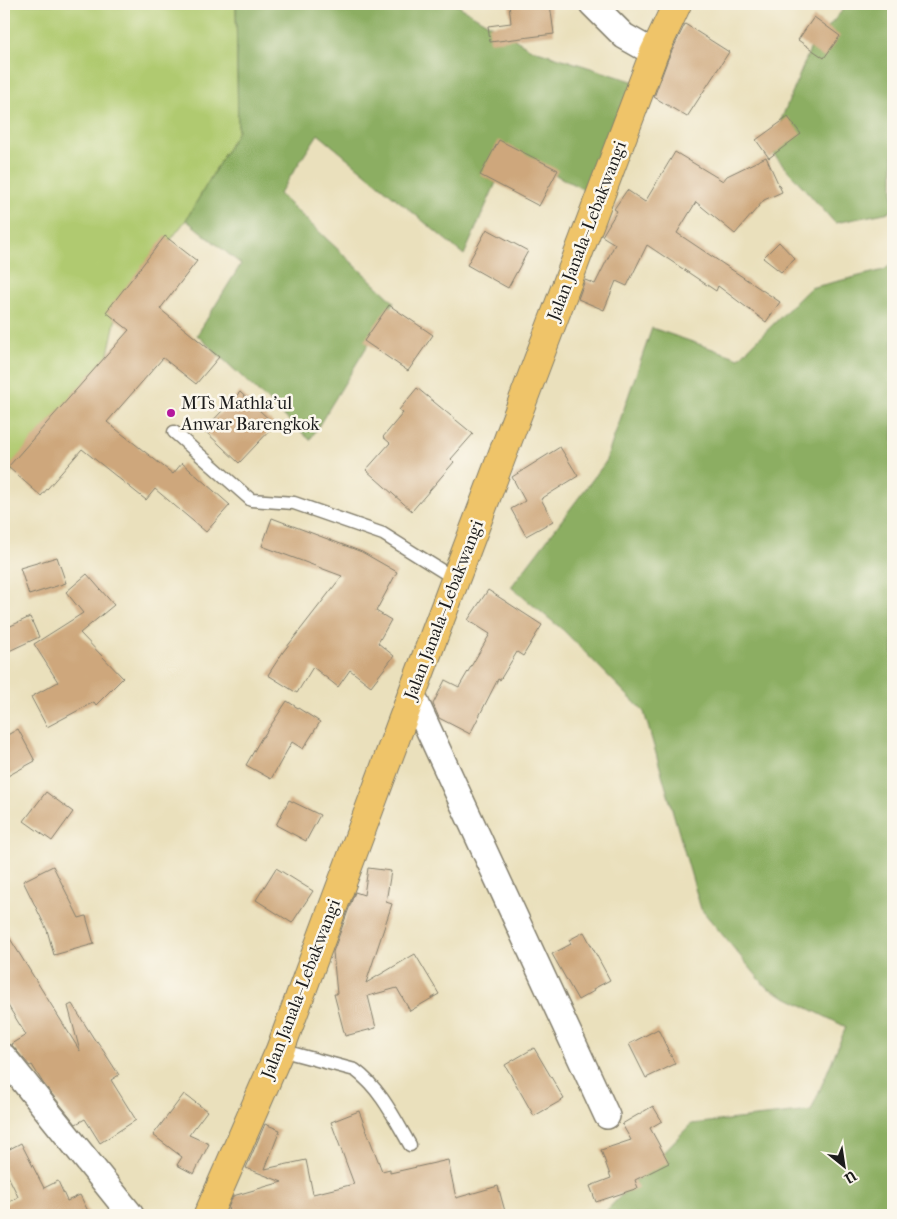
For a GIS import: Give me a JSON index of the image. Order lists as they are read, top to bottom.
{
  "streets": {
    "main road": ["Jalan Janala–Lebakwangi"]
  },
  "places": ["MTs Mathla'ul Anwar Barengkok"],
  "north": "bottom right"
}
